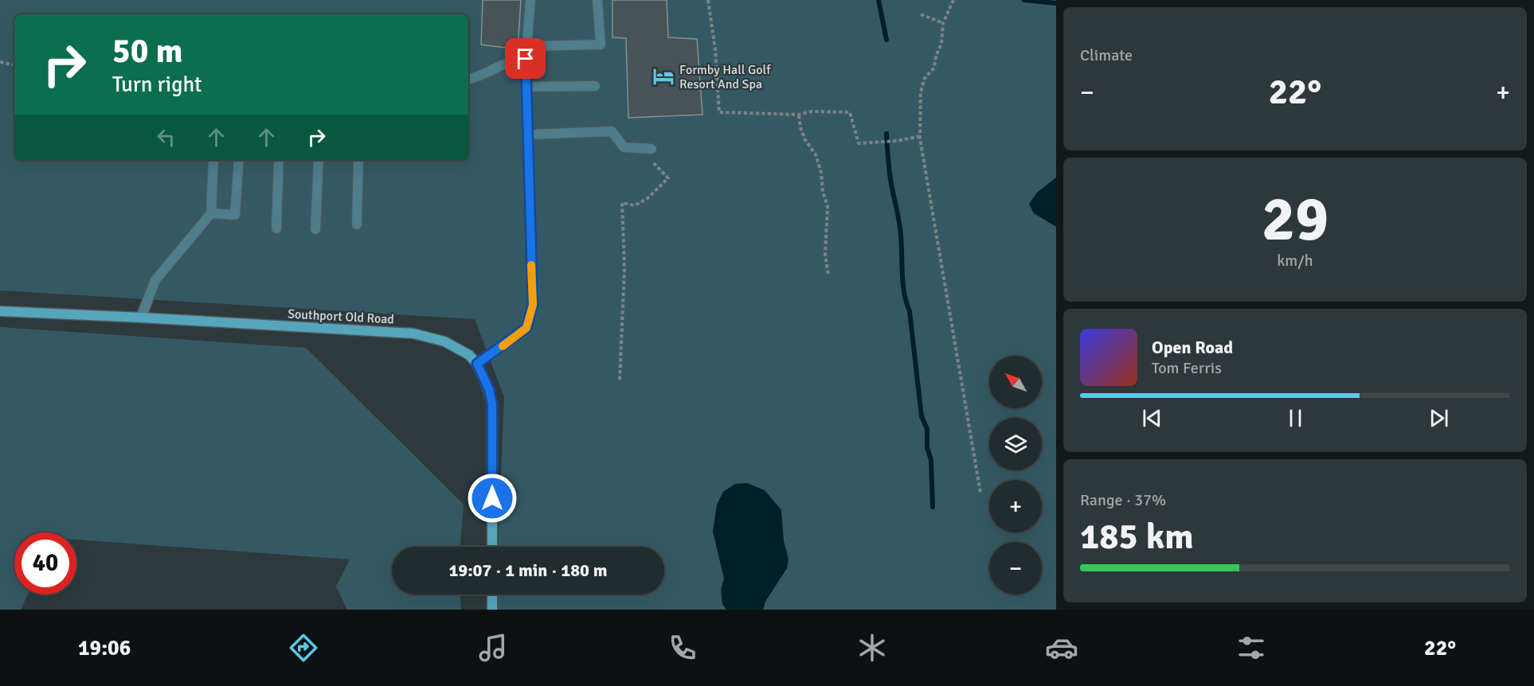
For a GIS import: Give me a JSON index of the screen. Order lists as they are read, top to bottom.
{
  "streets": {
    "street": ["Southport Old Road"]
  },
  "places": {
    "hotel": ["Formby Hall Golf Resort And Spa"]
  },
  "north": "top left",
  "page": {
    "tile": [
      "Climate",
      ["29", "km/h"],
      ["Range · 37%", "185 km"]
    ],
    "turn": ["50 m", "Turn right"],
    "heat": ["−", "22°", "+"],
    "song": ["Open Road", "Tom Ferris"],
    "map_buttons": ["+", "−"],
    "limit": "40",
    "trip": "19:07 · 1 min · 180 m",
    "tabs": ["19:06", "22°"]
  }
}
